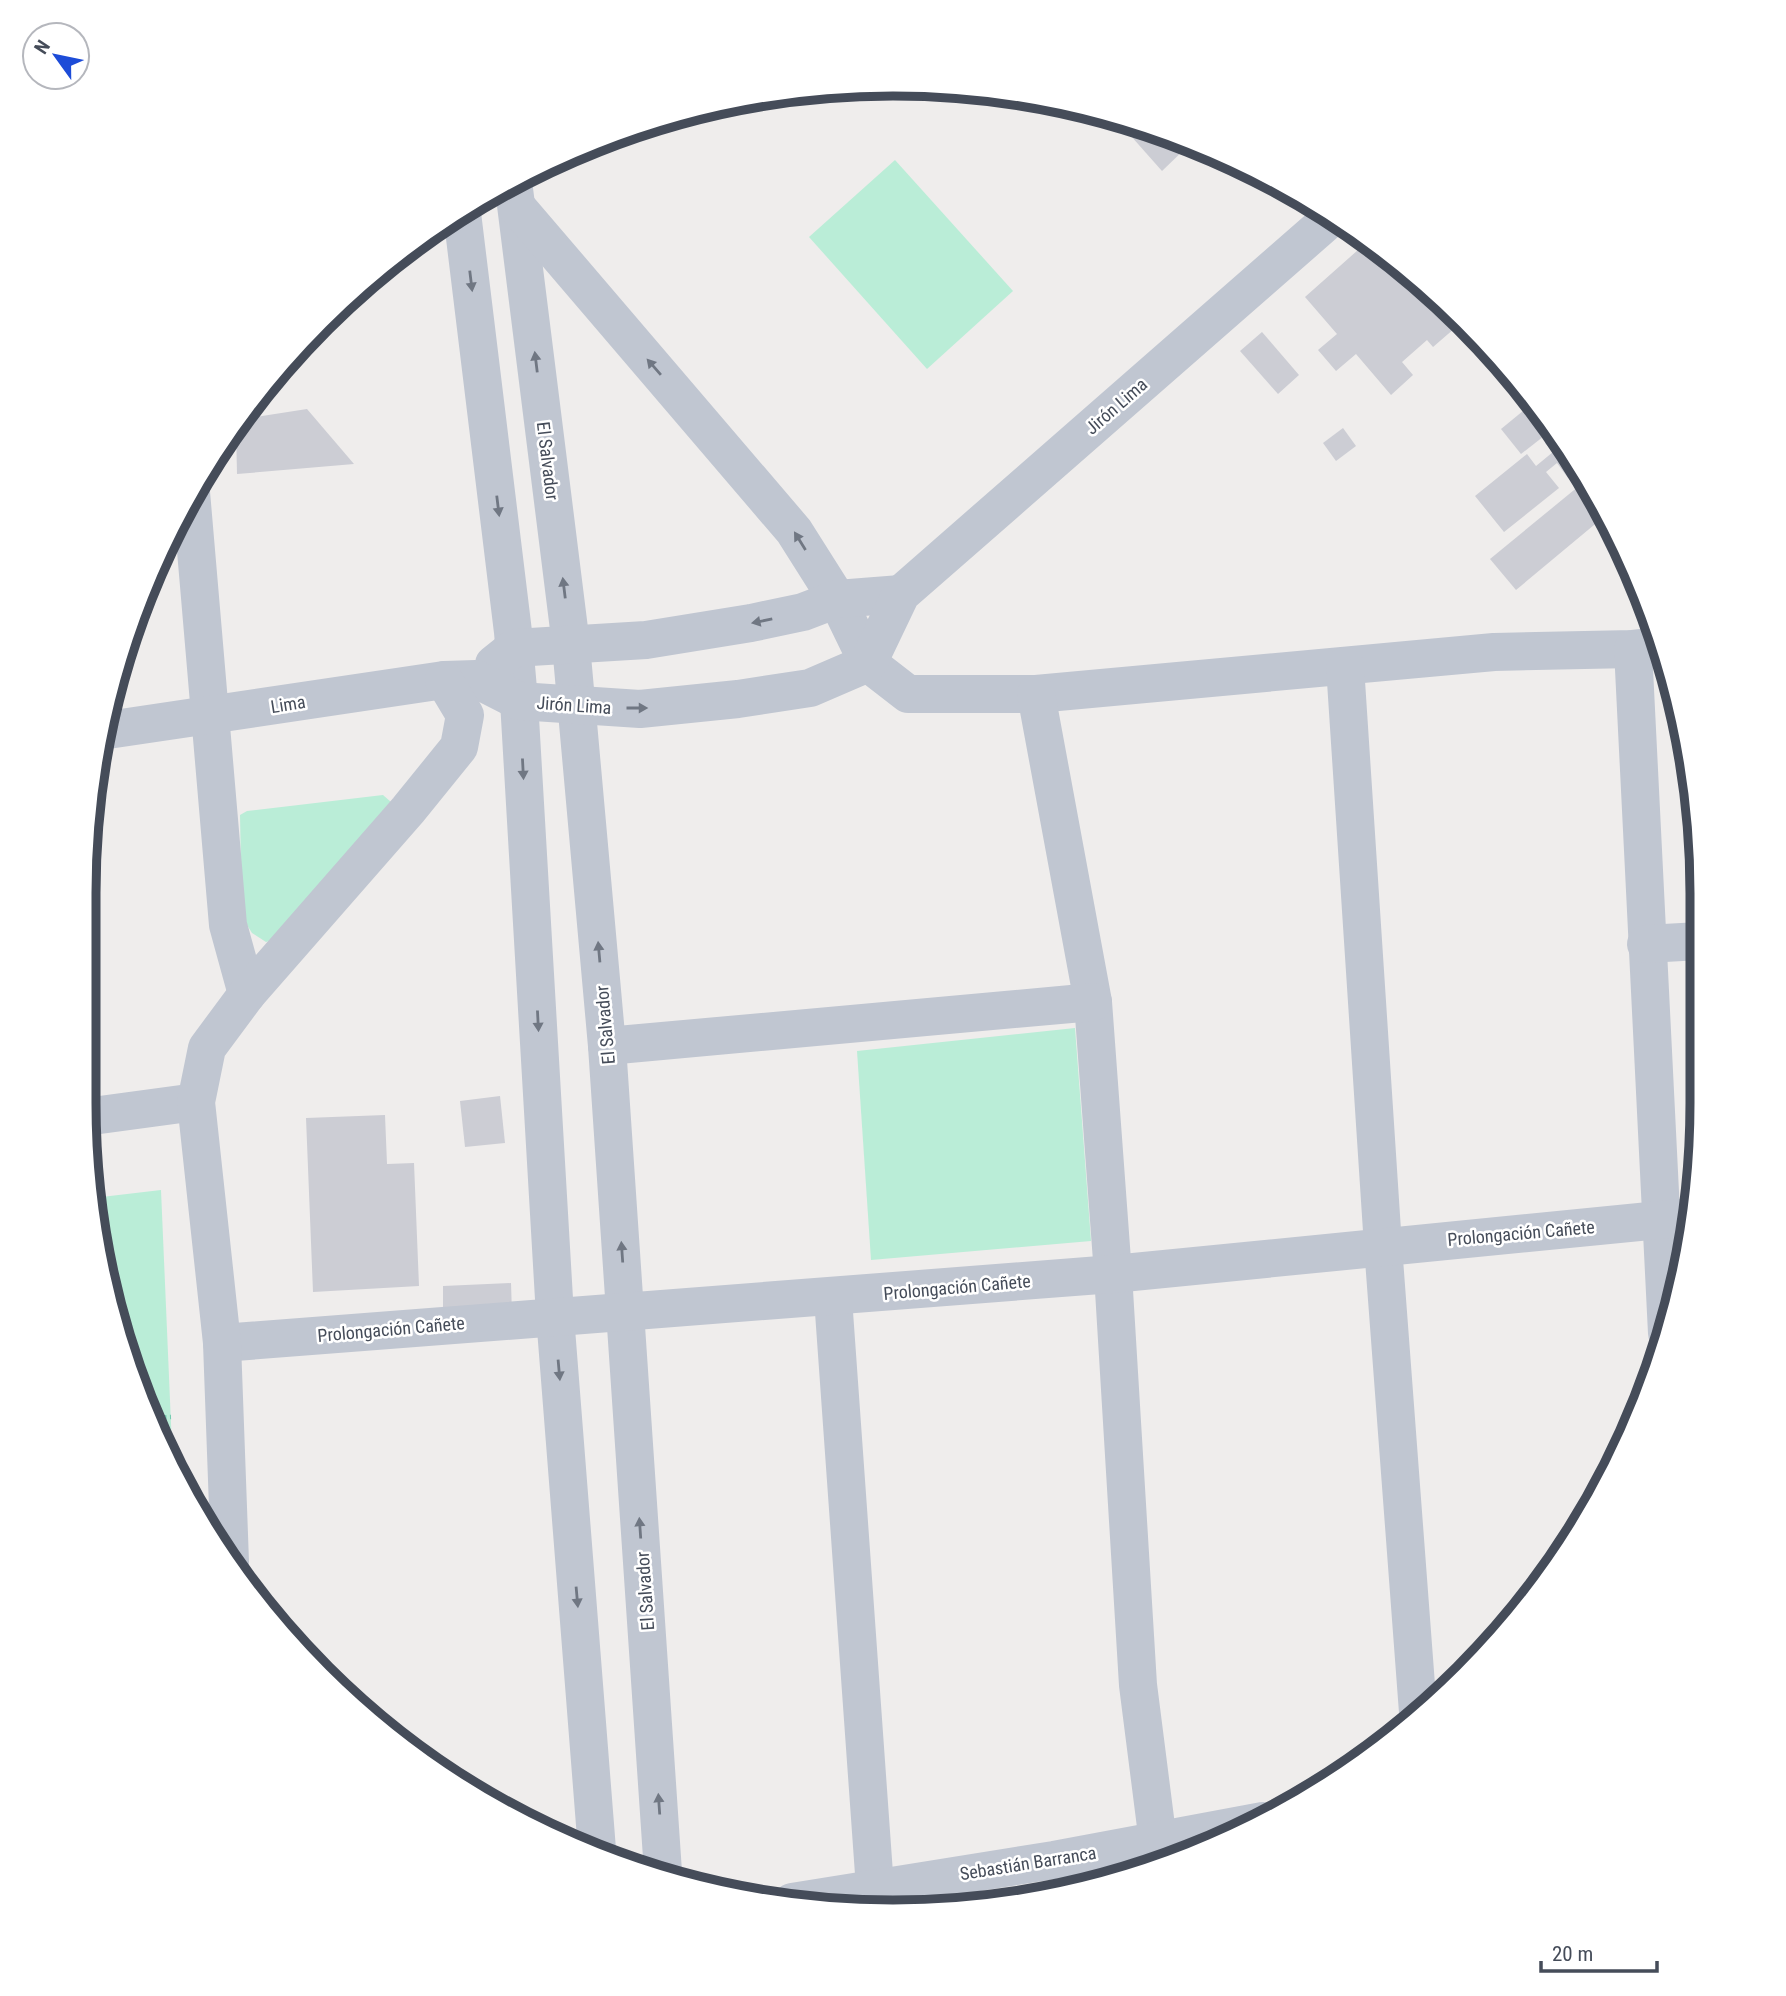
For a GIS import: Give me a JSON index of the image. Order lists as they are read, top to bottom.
{
  "streets": {
    "street": [
      "Jirón Lima",
      "El Salvador",
      "Lima",
      "Prolongación Cañete",
      "Sebastián Barranca"
    ]
  },
  "crossings": [
    ["Jirón Lima", "El Salvador"],
    ["Jirón Lima", "Lima"],
    ["El Salvador", "Prolongación Cañete"]
  ],
  "scale_bar": "20 m",
  "north": "top left"
}
